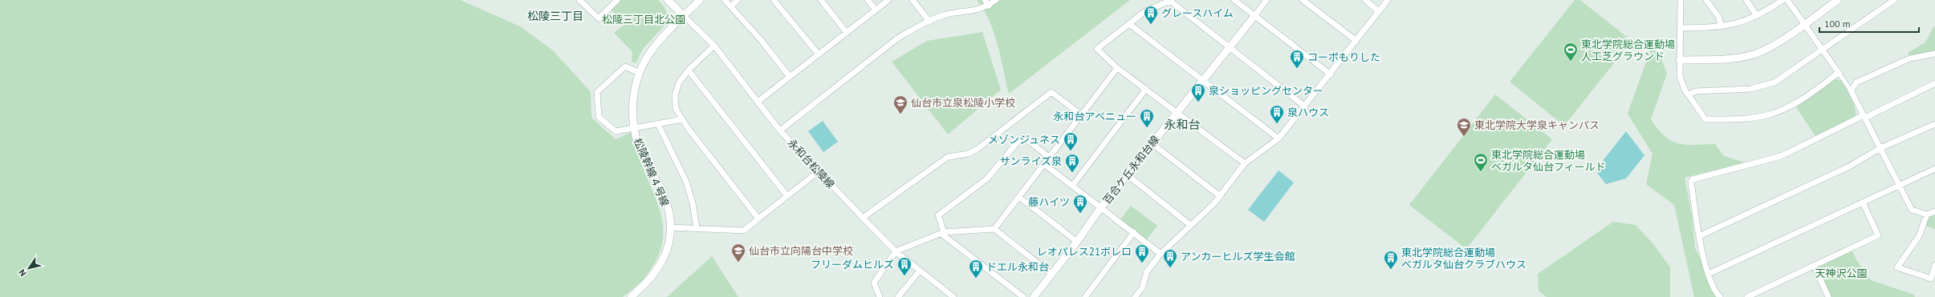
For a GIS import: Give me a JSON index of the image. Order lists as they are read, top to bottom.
{
  "streets": {
    "street": ["永和台松陵線", "百合ケ丘永和台線", "松陵幹線４号線"]
  },
  "crossings": [
    ["永和台松陵線", "松陵幹線４号線"]
  ],
  "districts": ["松陵三丁目", "永和台"],
  "parks": ["松陵三丁目北公園", "天神沢公園"],
  "places": {
    "building": [
      "グレースハイム",
      "コーポもりした",
      "泉ショッピングセンター",
      "泉ハウス",
      "永和台アベニュー",
      "メゾンジュネス",
      "サンライズ泉",
      "藤ハイツ",
      "レオパレス21ボレロ",
      "アンカーヒルズ学生会館",
      "東北学院総合運動場 べガルタ仙台クラブハウス",
      "フリーダムヒルズ",
      "ドエル永和台"
    ],
    "sports": ["東北学院総合運動場 人工芝グラウンド", "東北学院総合運動場 ベガルタ仙台フィールド"],
    "school or university": ["仙台市立泉松陵小学校", "東北学院大学泉キャンパス", "仙台市立向陽台中学校"]
  },
  "scale_bar": "100 m",
  "north": "bottom left"
}
